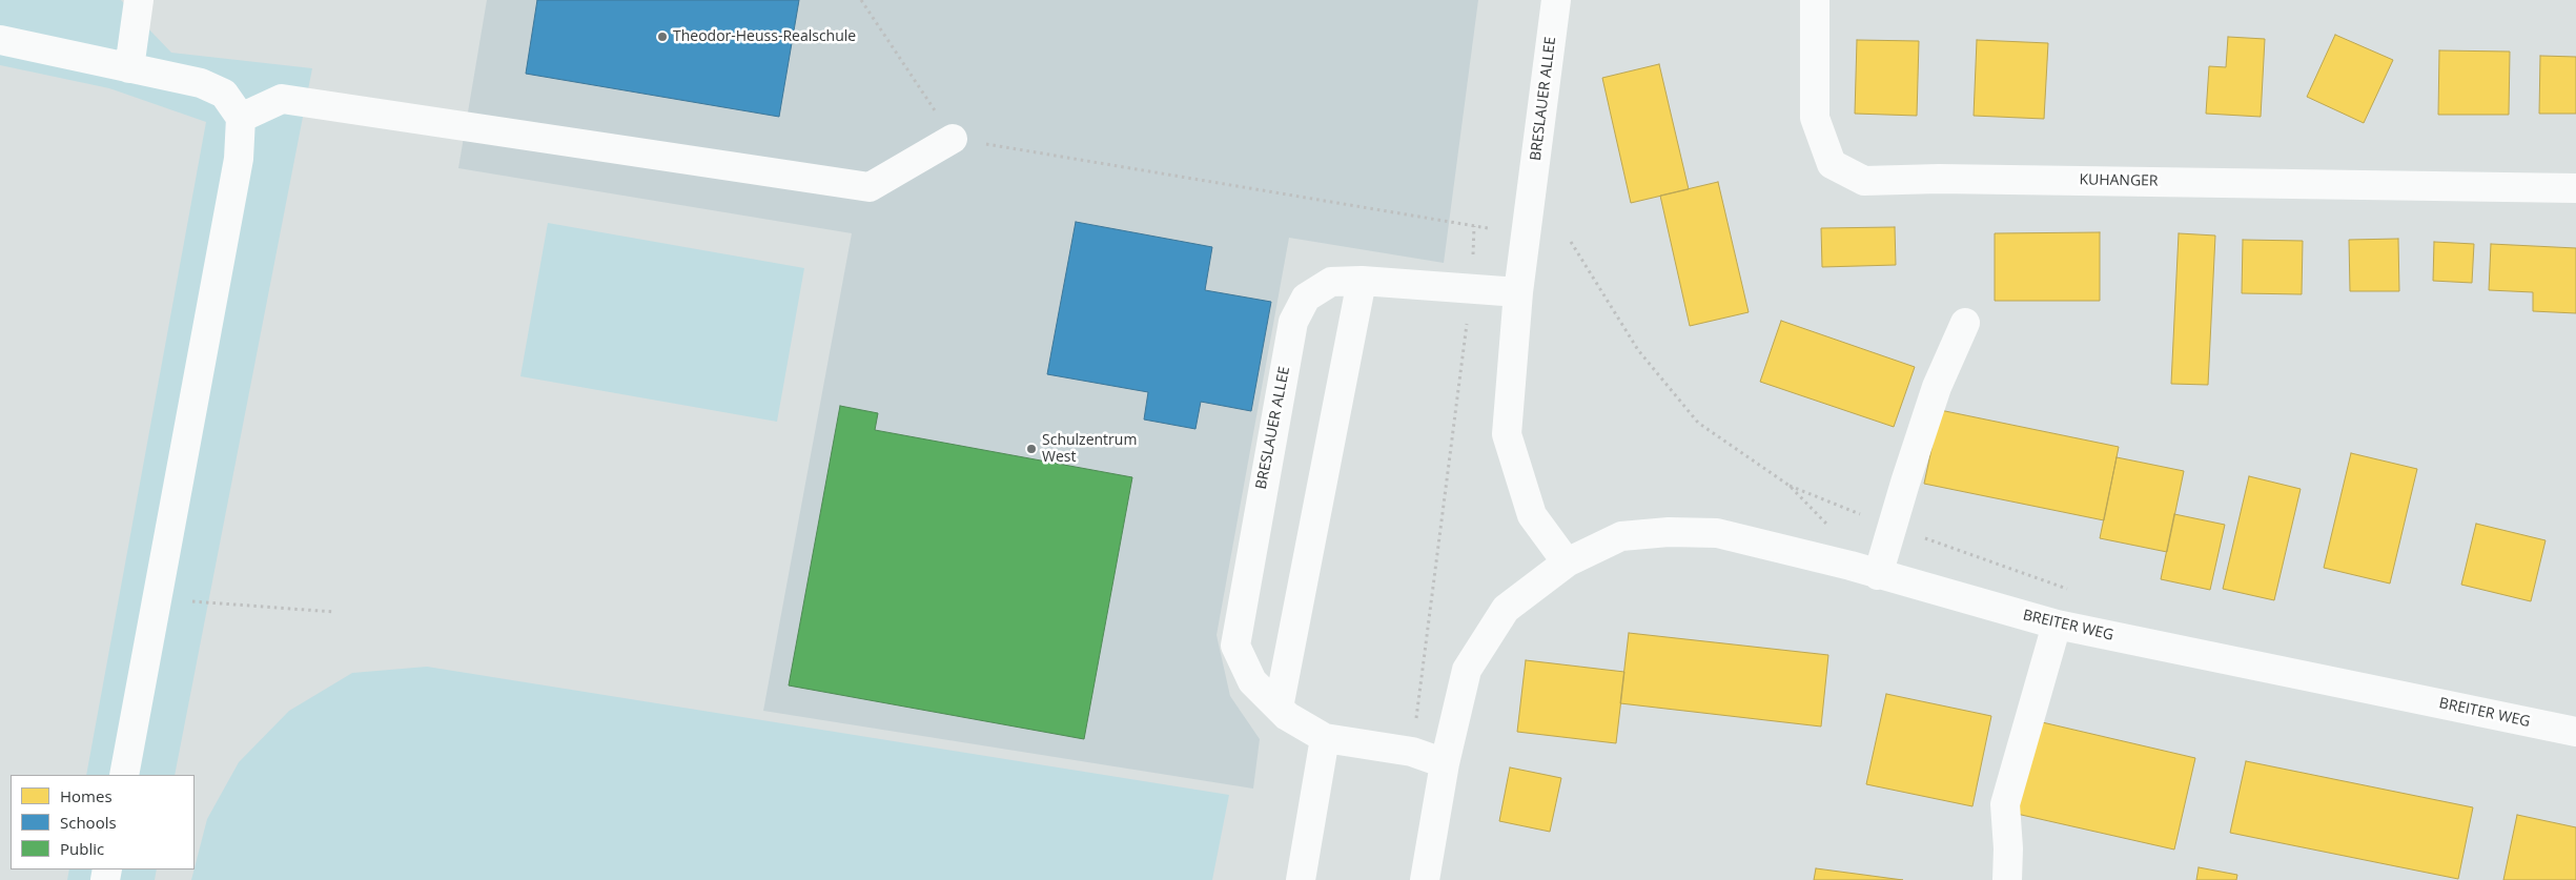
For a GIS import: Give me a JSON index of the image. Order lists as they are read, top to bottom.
{
  "streets": {
    "street": ["BRESLAUER ALLEE", "KUHANGER", "BREITER WEG"]
  },
  "crossings": [
    ["BRESLAUER ALLEE", "BREITER WEG"]
  ],
  "places": ["Theodor-Heuss-Realschule", "Schulzentrum West"],
  "legend": ["Homes", "Schools", "Public"]
}
